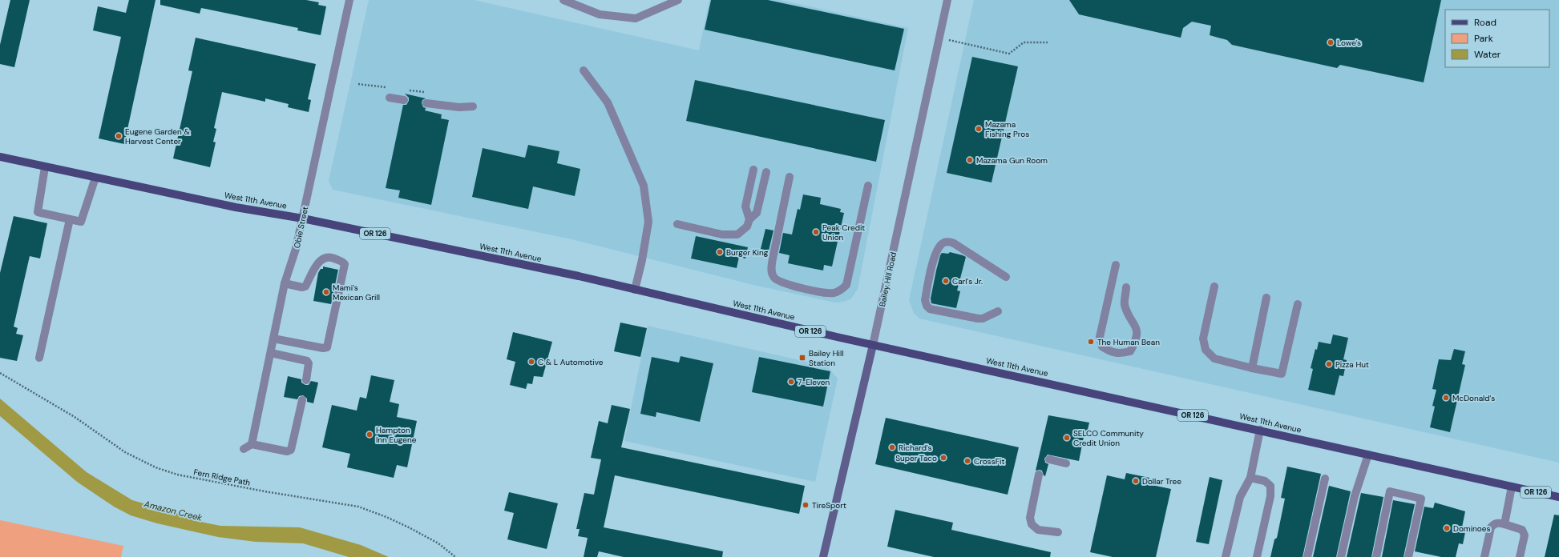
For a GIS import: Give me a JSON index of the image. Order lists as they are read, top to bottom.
{
  "streets": {
    "main road": ["West 11th Avenue", "OR 126", "Bailey Hill Road"],
    "street": ["Obie Street"],
    "path": ["Fern Ridge Path"]
  },
  "crossings": [
    ["West 11th Avenue", "Obie Street"],
    ["West 11th Avenue", "Bailey Hill Road"]
  ],
  "water": ["Amazon Creek"],
  "places": {
    "other": [
      "Lowe's",
      "Mazama Fishing Pros",
      "Eugene Garden & Harvest Center",
      "Mazama Gun Room",
      "Peak Credit Union",
      "Burger King",
      "Carl's Jr.",
      "Mami's Mexican Grill",
      "The Human Bean",
      "C & L Automotive",
      "Pizza Hut",
      "7-Eleven",
      "McDonald's",
      "Hampton Inn Eugene",
      "SELCO Community Credit Union",
      "Richard's",
      "Super Taco",
      "CrossFit",
      "Dollar Tree",
      "TireSport",
      "Dominoes"
    ],
    "transit": ["Bailey Hill Station"]
  },
  "legend": ["Road", "Park", "Water"]
}
